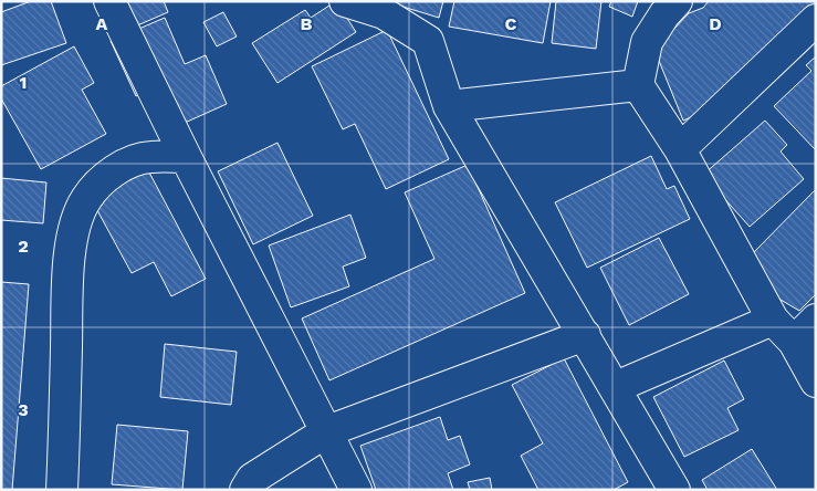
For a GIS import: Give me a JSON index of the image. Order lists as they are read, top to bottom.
{
  "grid": {
    "columns": [
      "A",
      "B",
      "C",
      "D"
    ],
    "rows": ["1", "2", "3"]
  }
}
